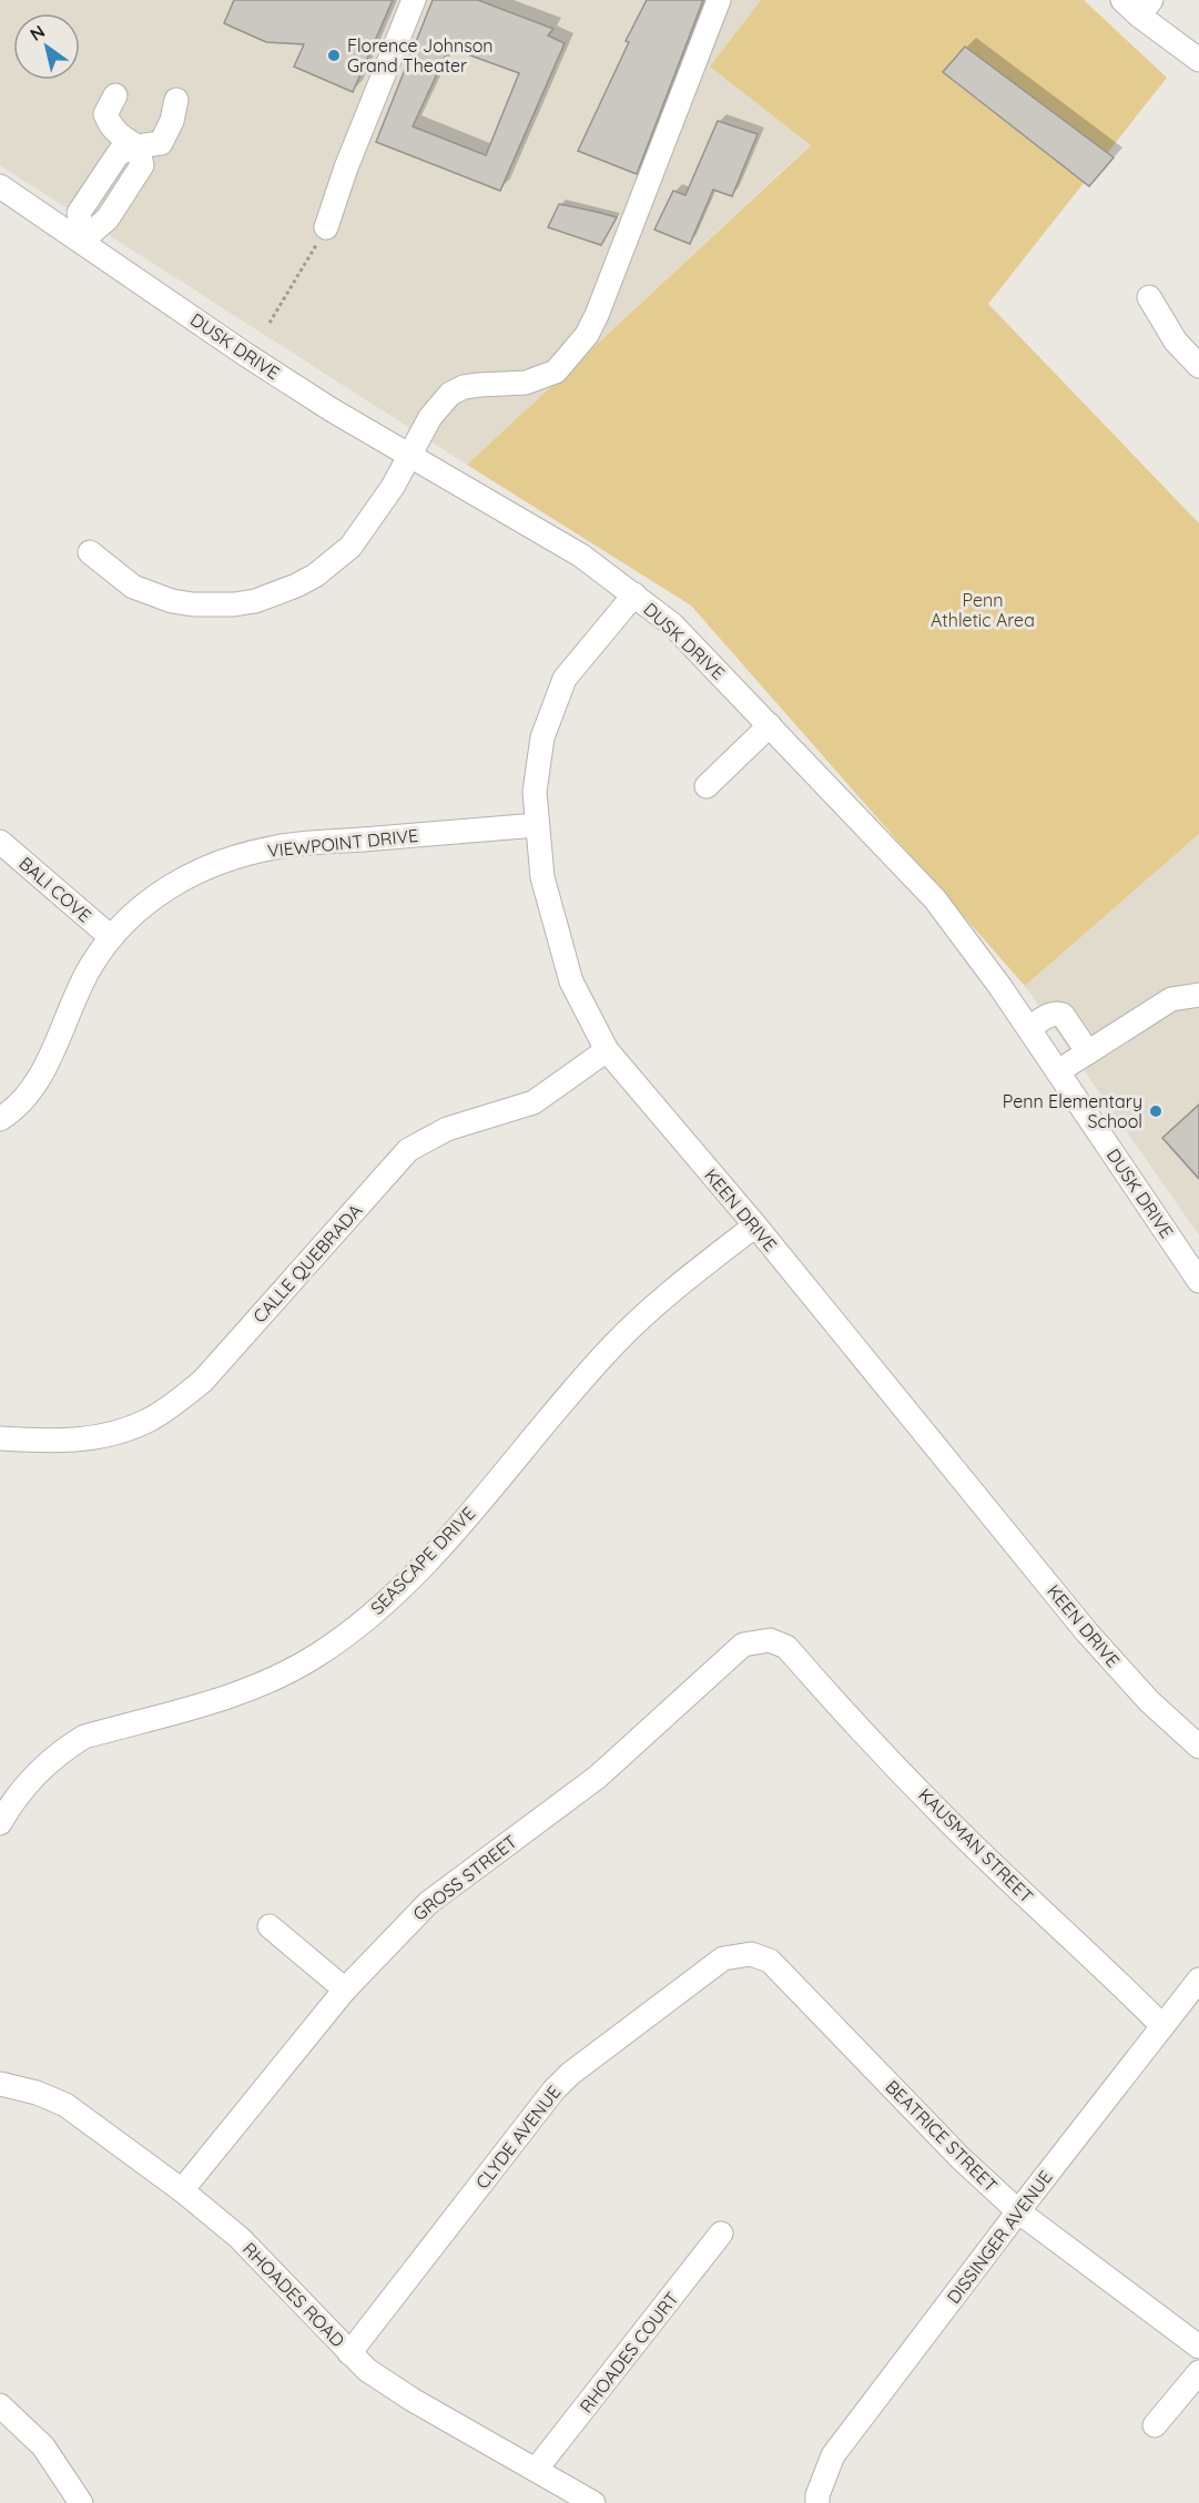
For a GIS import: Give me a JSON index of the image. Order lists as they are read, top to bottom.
{
  "streets": {
    "street": [
      "DUSK DRIVE",
      "VIEWPOINT DRIVE",
      "BALI COVE",
      "KEEN DRIVE",
      "CALLE QUEBRADA",
      "SEASCAPE DRIVE",
      "KAUSMAN STREET",
      "GROSS STREET",
      "BEATRICE STREET",
      "CLYDE AVENUE",
      "DISSINGER AVENUE",
      "RHOADES ROAD",
      "RHOADES COURT"
    ]
  },
  "crossings": [
    ["DUSK DRIVE", "KEEN DRIVE"],
    ["VIEWPOINT DRIVE", "BALI COVE"],
    ["VIEWPOINT DRIVE", "KEEN DRIVE"],
    ["KEEN DRIVE", "CALLE QUEBRADA"],
    ["KEEN DRIVE", "SEASCAPE DRIVE"],
    ["KAUSMAN STREET", "GROSS STREET"],
    ["KAUSMAN STREET", "DISSINGER AVENUE"],
    ["GROSS STREET", "RHOADES ROAD"],
    ["BEATRICE STREET", "CLYDE AVENUE"],
    ["BEATRICE STREET", "DISSINGER AVENUE"],
    ["CLYDE AVENUE", "RHOADES ROAD"],
    ["RHOADES ROAD", "RHOADES COURT"]
  ],
  "parks": ["Penn Athletic Area"],
  "places": ["Florence Johnson Grand Theater", "Penn Elementary School"],
  "north": "top left"
}
